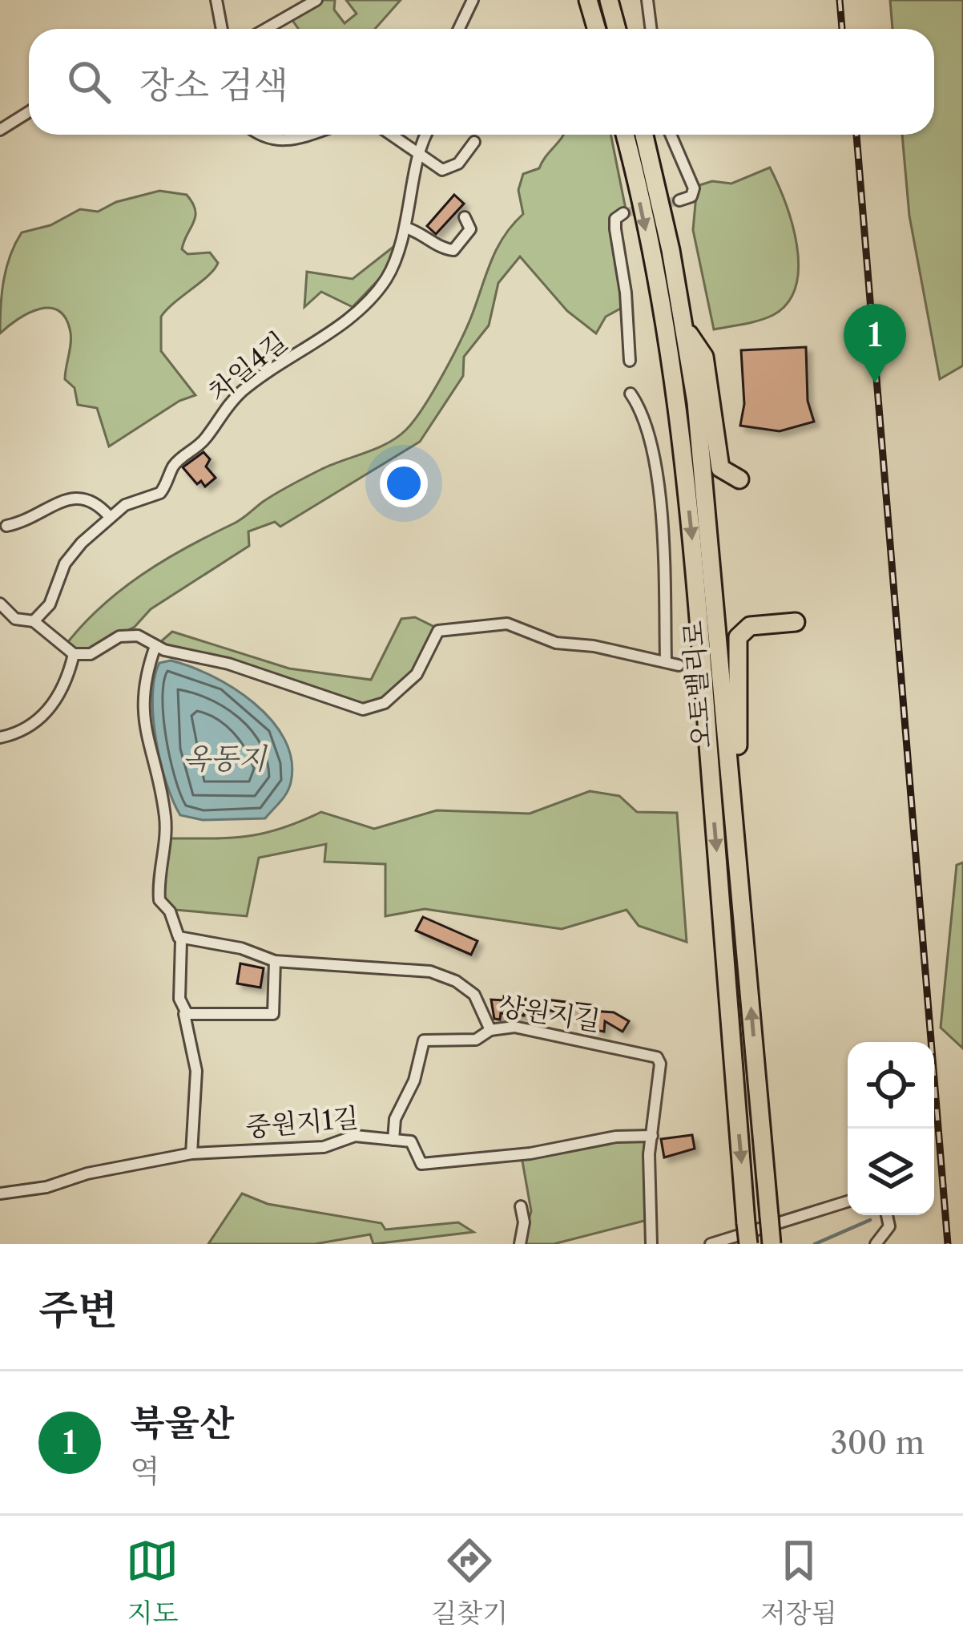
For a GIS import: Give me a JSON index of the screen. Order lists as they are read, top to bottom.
{
  "streets": {
    "highway": ["오토밸리로"],
    "street": ["차일4길", "상원지길", "중원지1길"]
  },
  "crossings": [
    ["상원지길", "중원지1길"]
  ],
  "water": ["옥동지"],
  "page": {
    "search": "장소 검색",
    "pins": "1",
    "heading": "주변",
    "list": [
      {
        "mark": "1",
        "name": "북울산",
        "note": "역",
        "value": "300 m"
      }
    ],
    "nav": ["지도", "길찾기", "저장됨"]
  }
}
